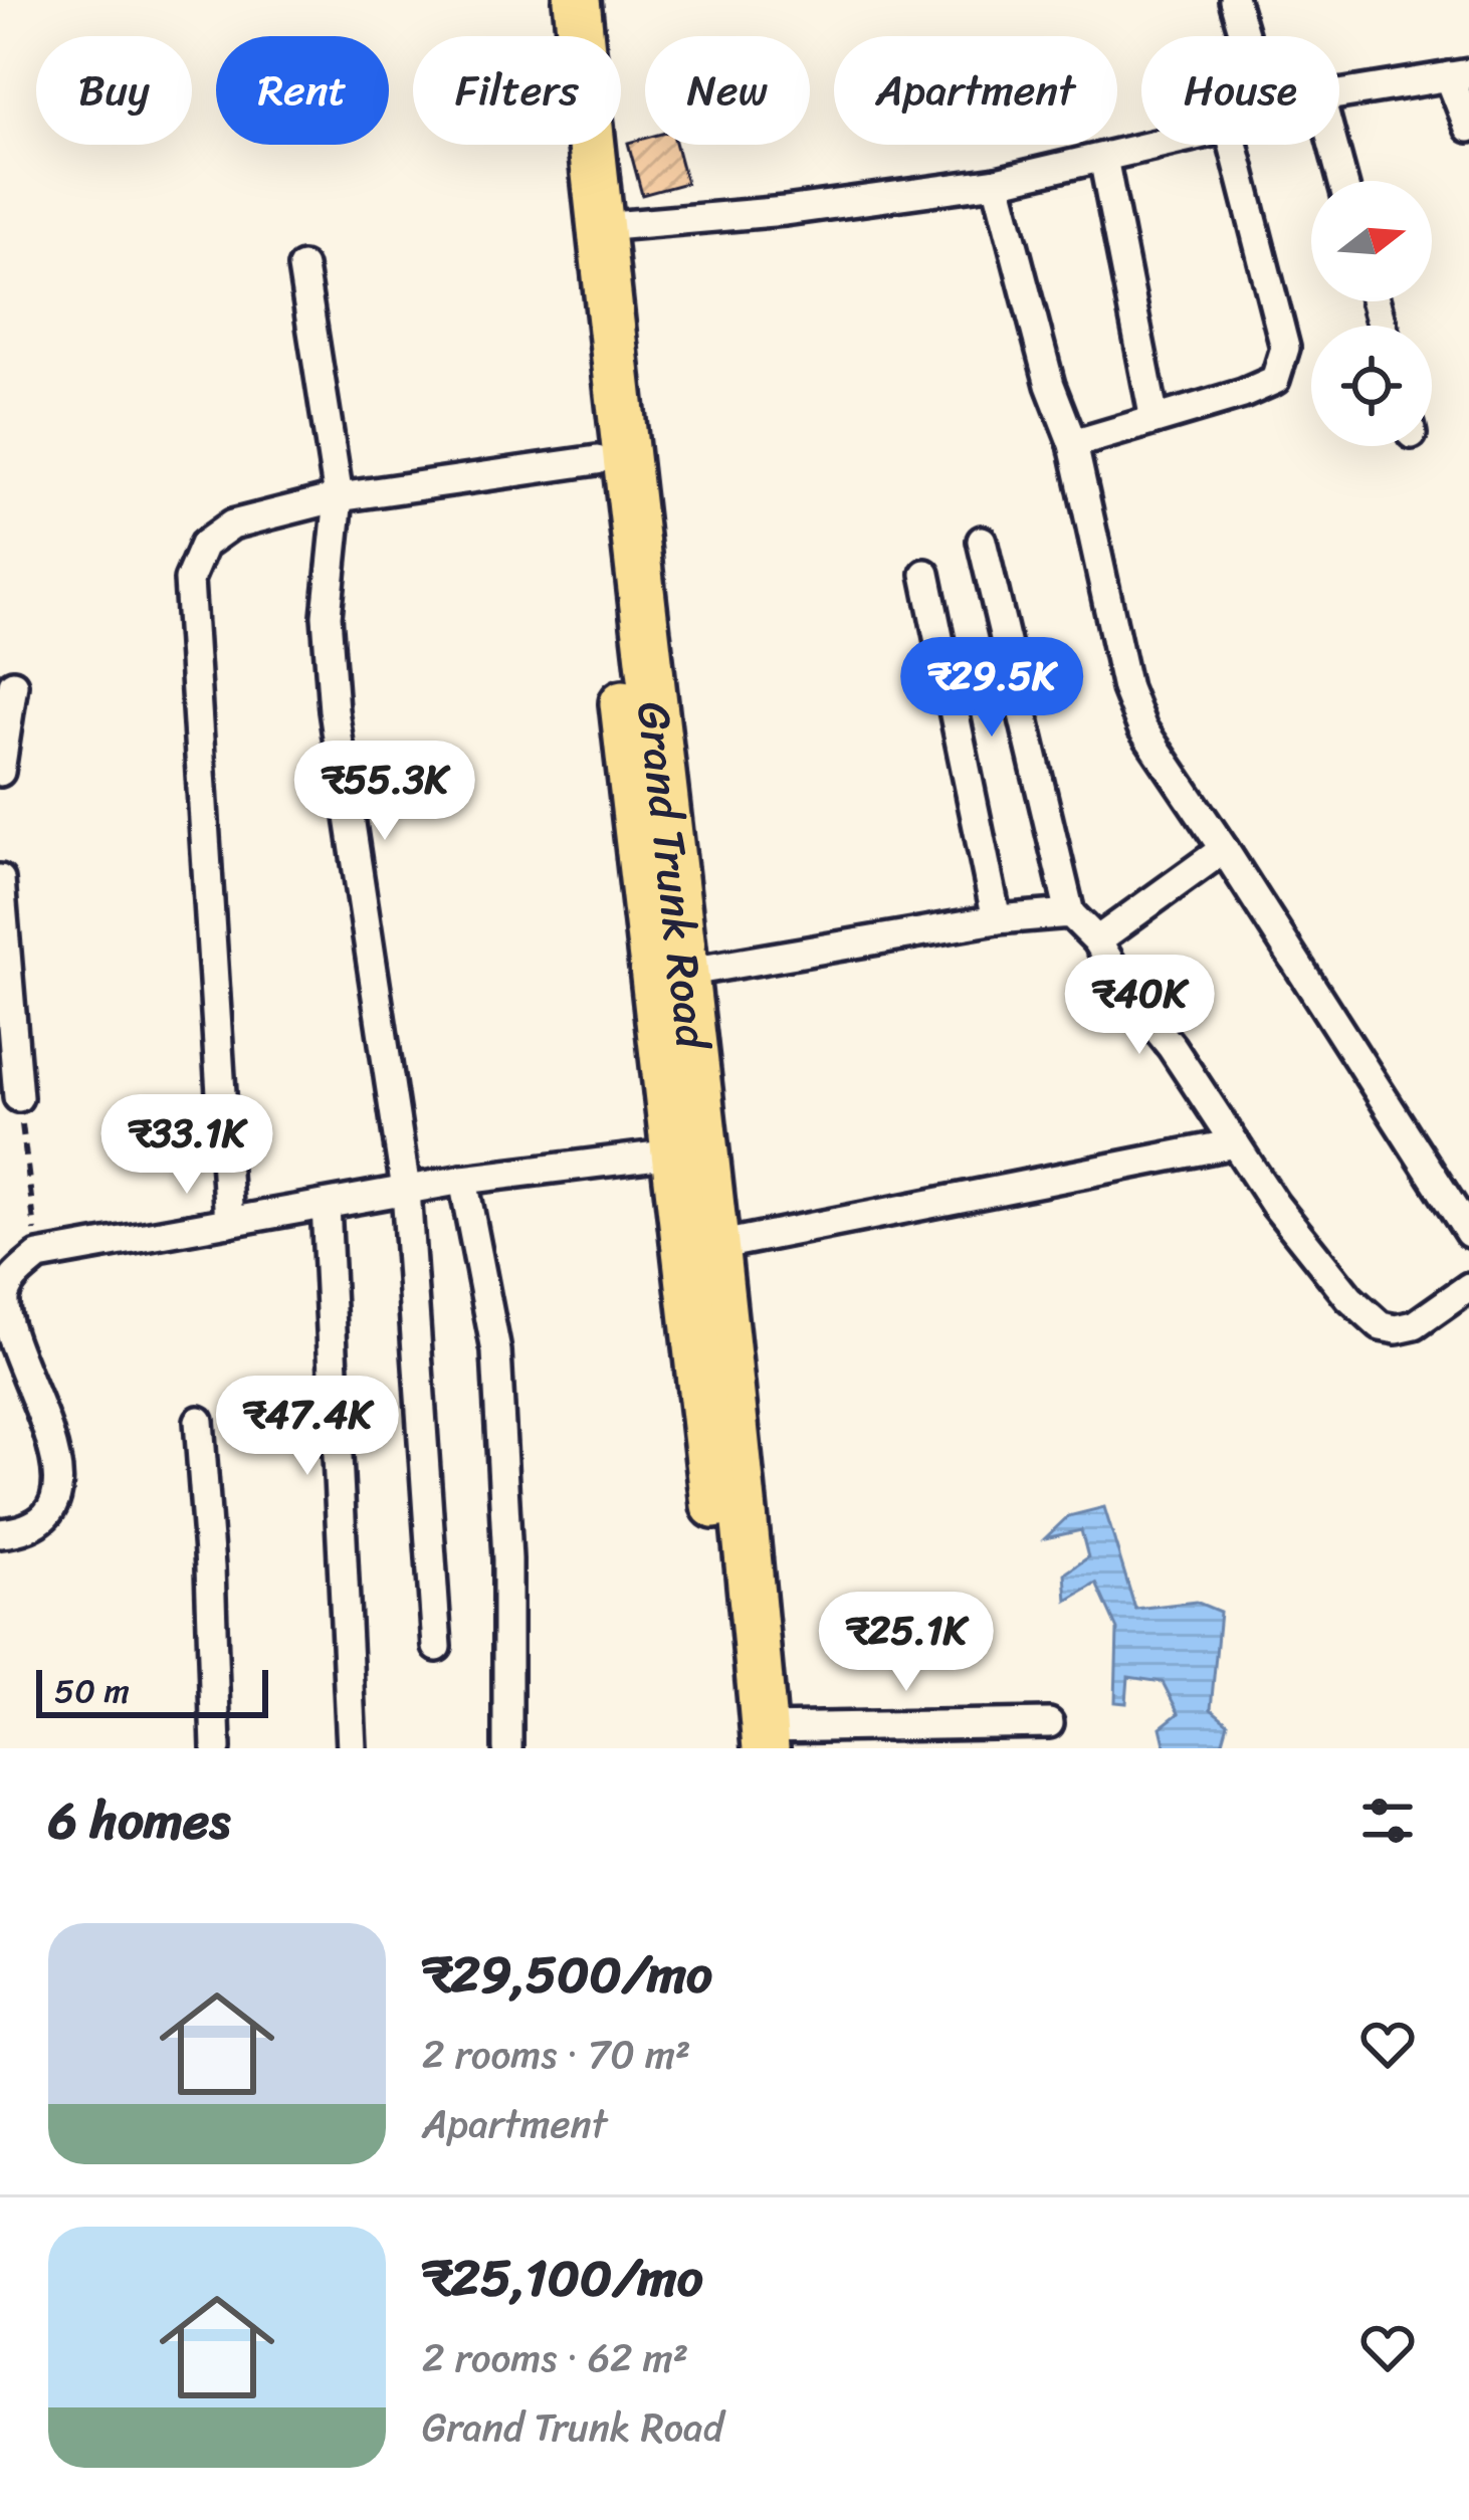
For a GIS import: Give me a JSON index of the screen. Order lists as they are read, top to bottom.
{
  "streets": {
    "main road": ["Grand Trunk Road"]
  },
  "scale_bar": "50 m",
  "north": "right",
  "page": {
    "chip": [
      "Buy",
      "Rent",
      "Filters",
      "New",
      "Apartment",
      "House"
    ],
    "price": [
      "₹29.5K",
      "₹55.3K",
      "₹40K",
      "₹33.1K",
      "₹47.4K",
      "₹25.1K"
    ],
    "scale": "50 m",
    "heading": "6 homes",
    "list": [
      {
        "name": "₹29,500/mo",
        "note": "2 rooms · 70 m² · Apartment"
      },
      {
        "name": "₹25,100/mo",
        "note": "2 rooms · 62 m² · Grand Trunk Road"
      }
    ]
  }
}
